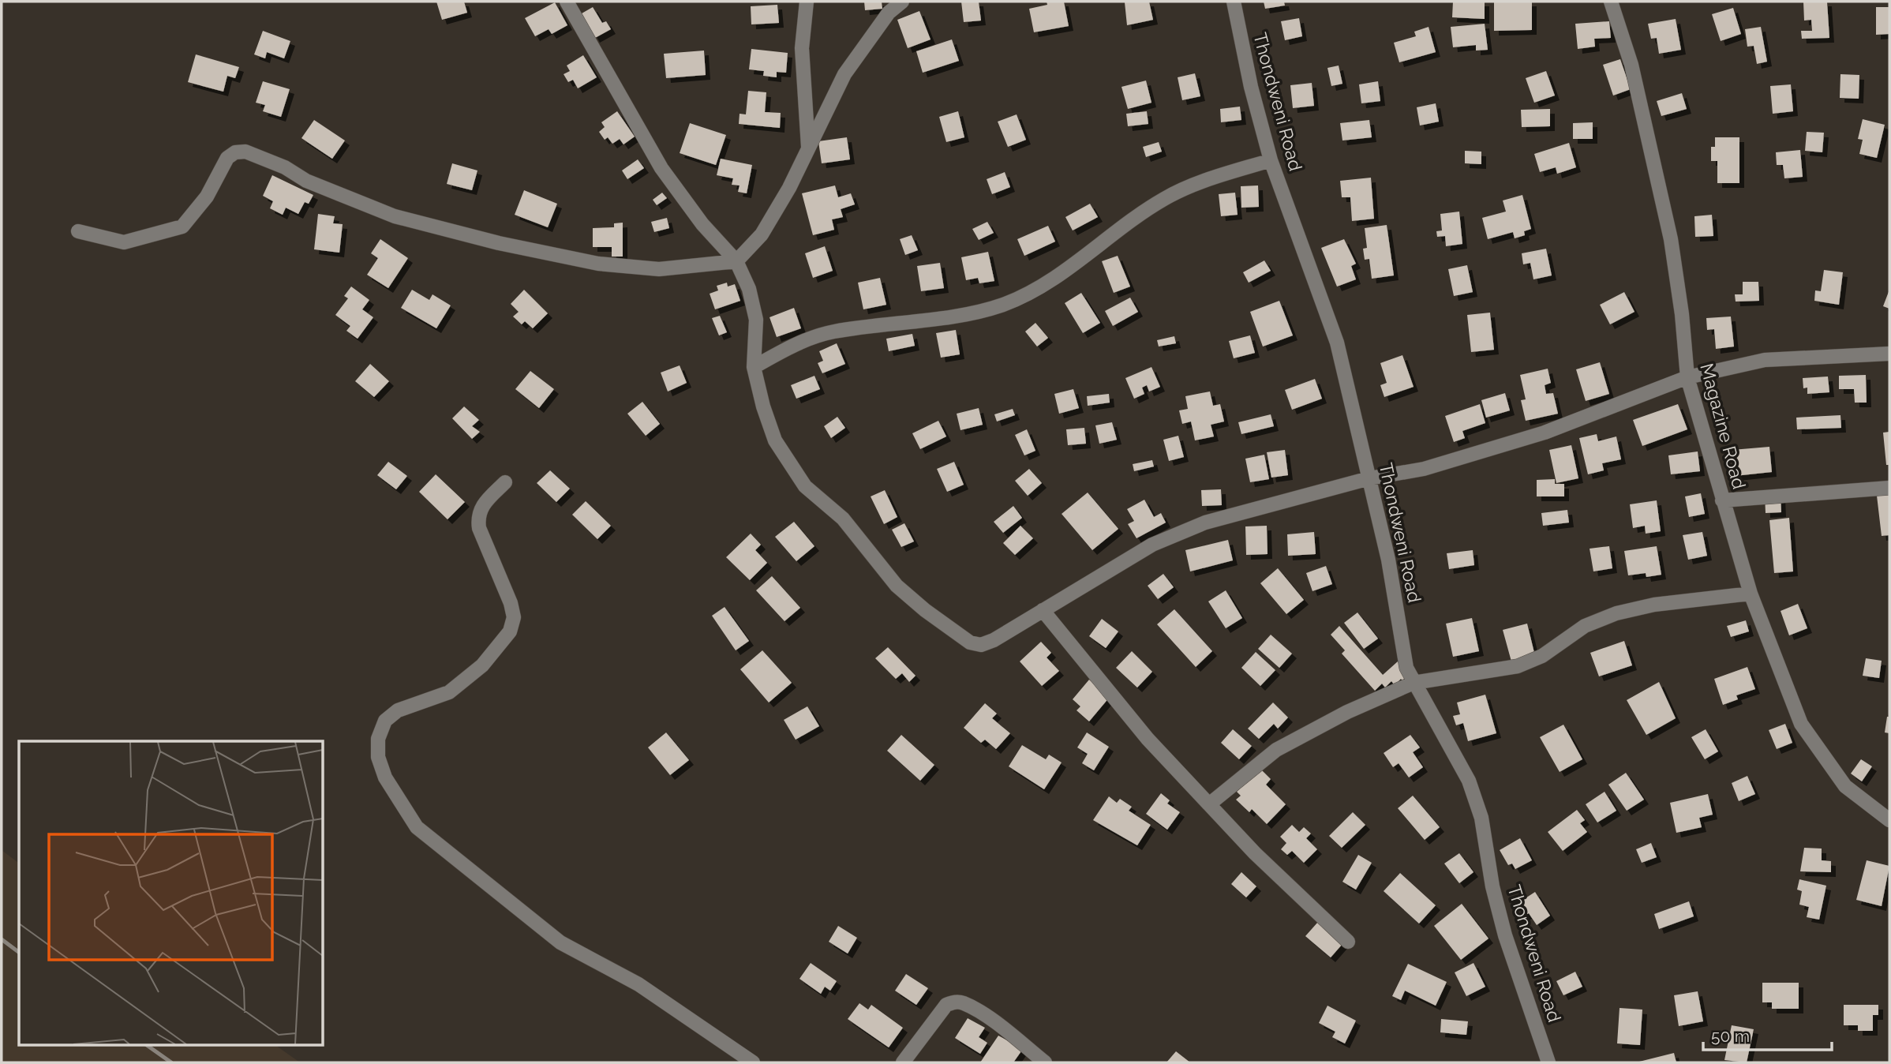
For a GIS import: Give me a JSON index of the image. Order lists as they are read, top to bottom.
{
  "streets": {
    "street": ["Thondweni Road", "Magazine Road"]
  },
  "scale_bar": "50 m"
}
